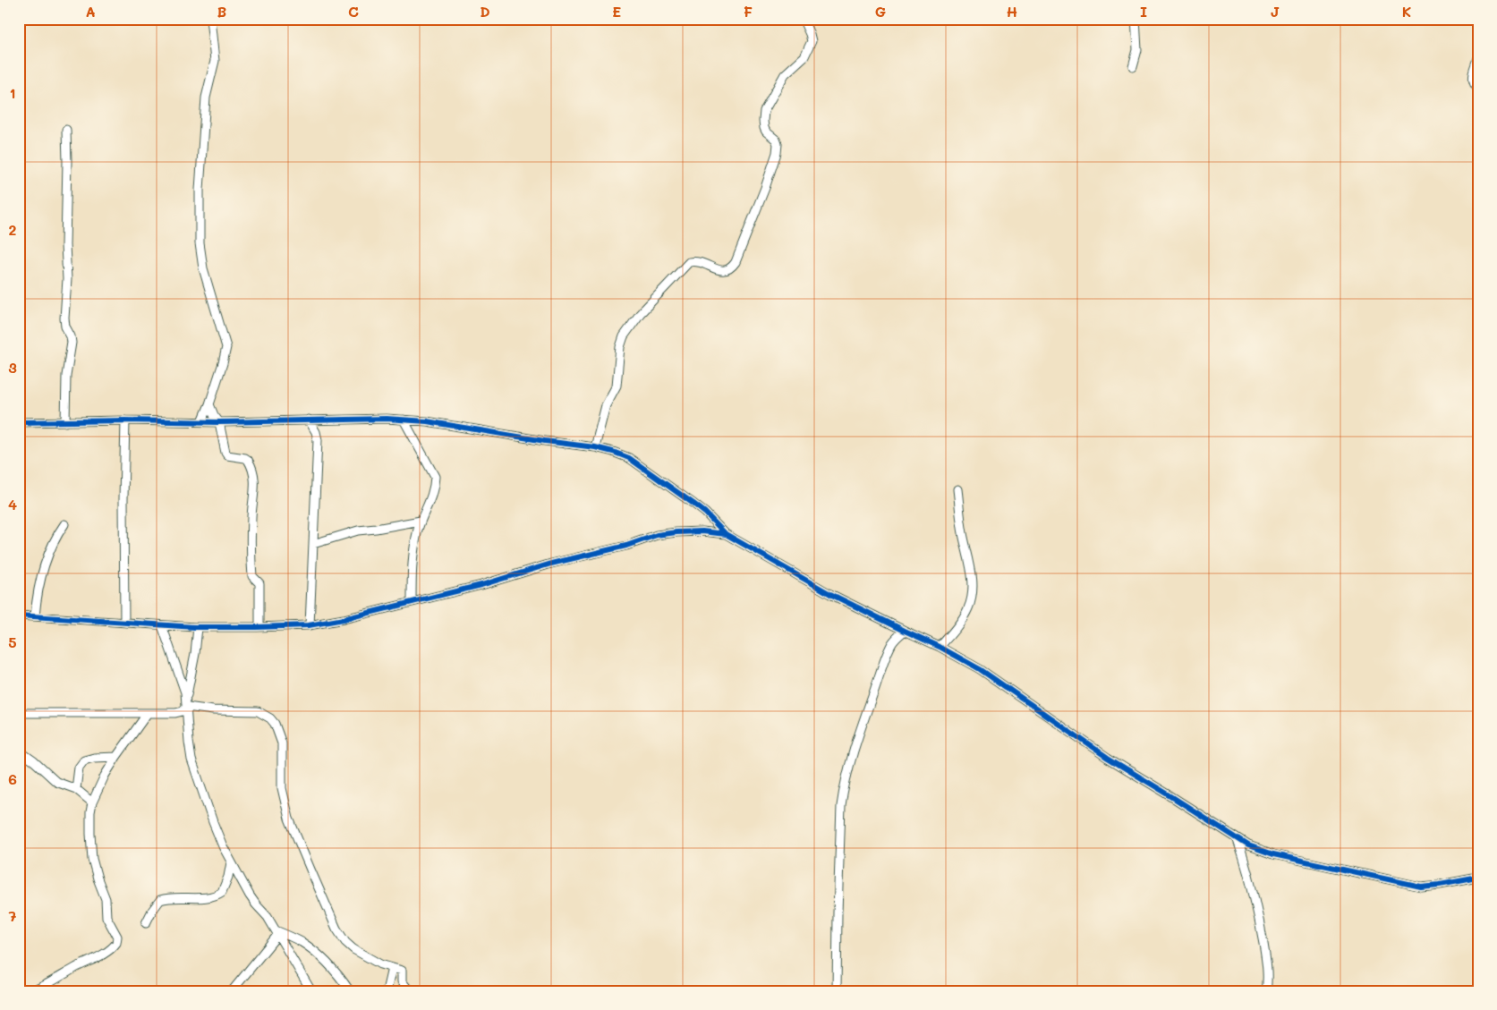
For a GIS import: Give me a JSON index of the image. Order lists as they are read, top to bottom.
{
  "grid": {
    "columns": [
      "A",
      "B",
      "C",
      "D",
      "E",
      "F",
      "G",
      "H",
      "I",
      "J",
      "K"
    ],
    "rows": [
      "1",
      "2",
      "3",
      "4",
      "5",
      "6",
      "7"
    ]
  }
}
